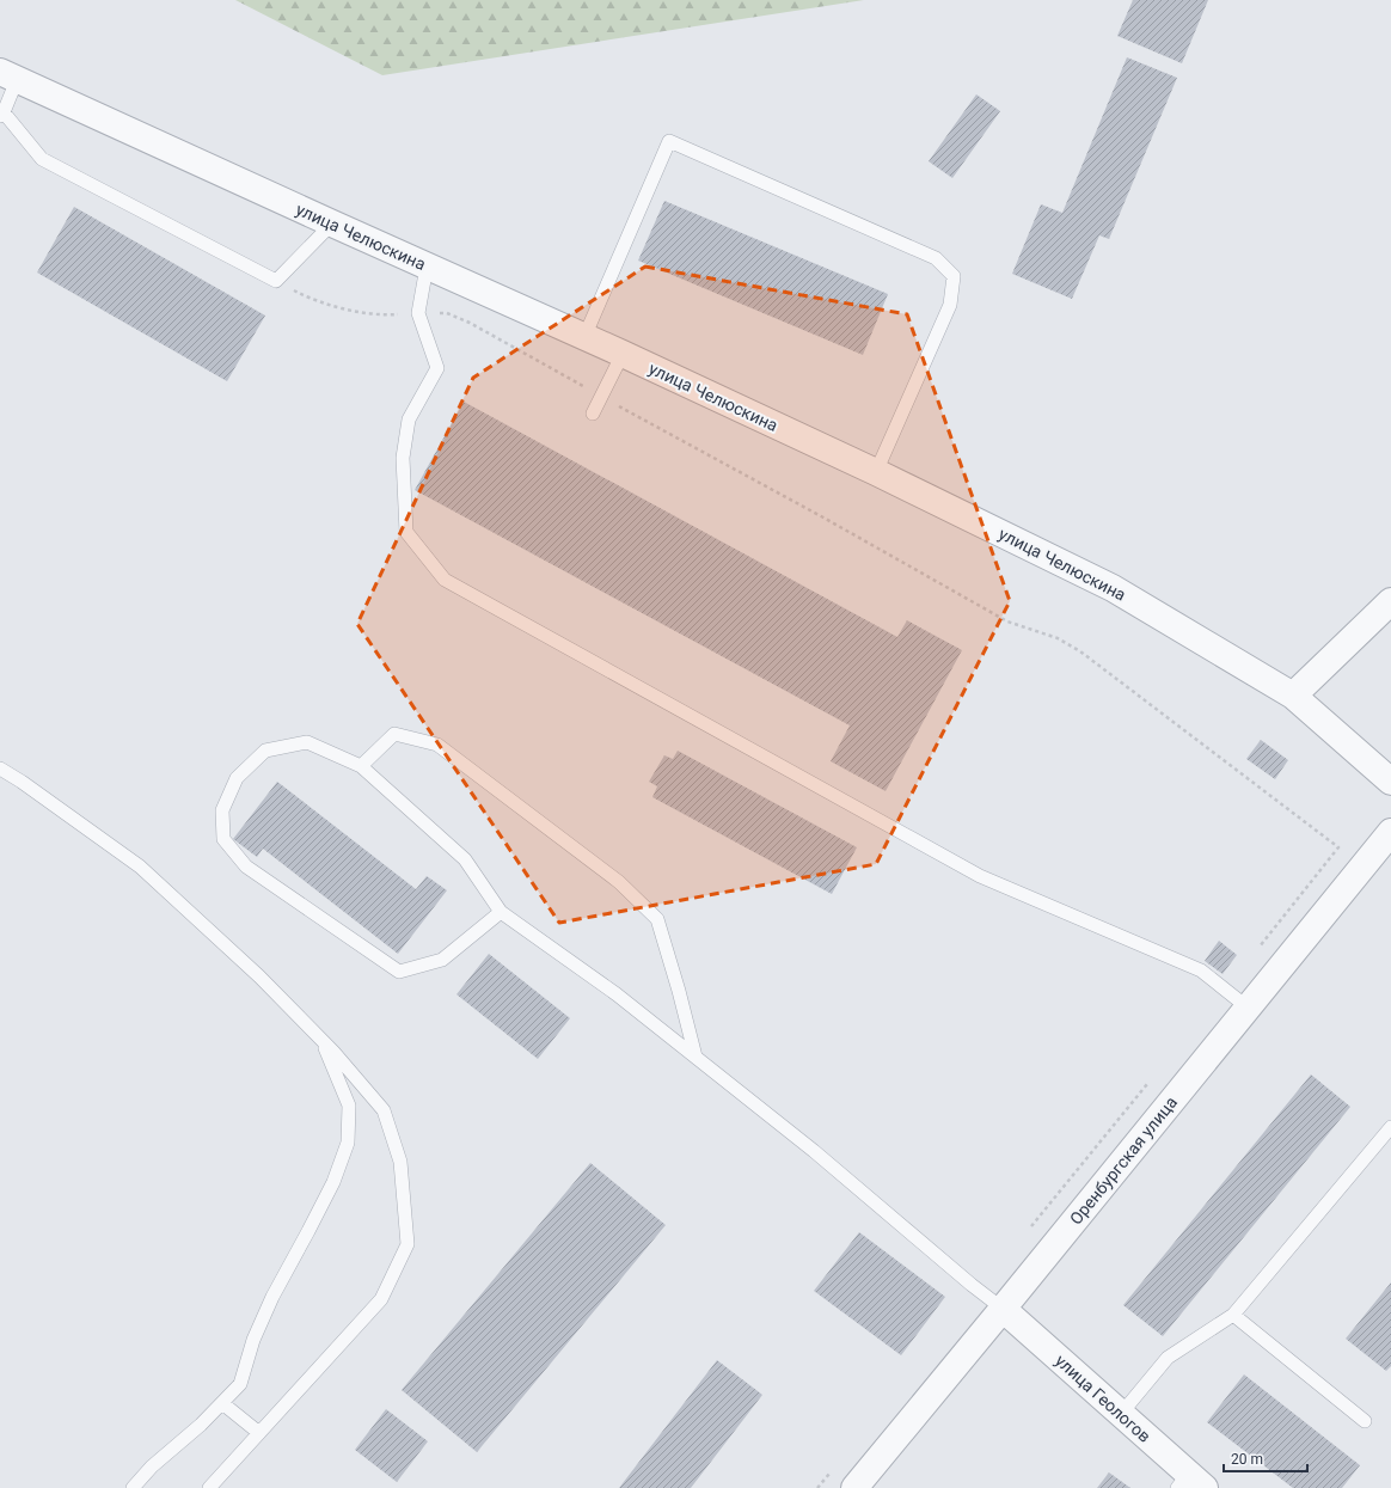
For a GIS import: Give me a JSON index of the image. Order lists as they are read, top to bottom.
{
  "streets": {
    "street": ["улица Челюскина", "Оренбургская улица", "улица Геологов"]
  },
  "crossings": [
    ["Оренбургская улица", "улица Геологов"]
  ],
  "scale_bar": "20 m"
}
